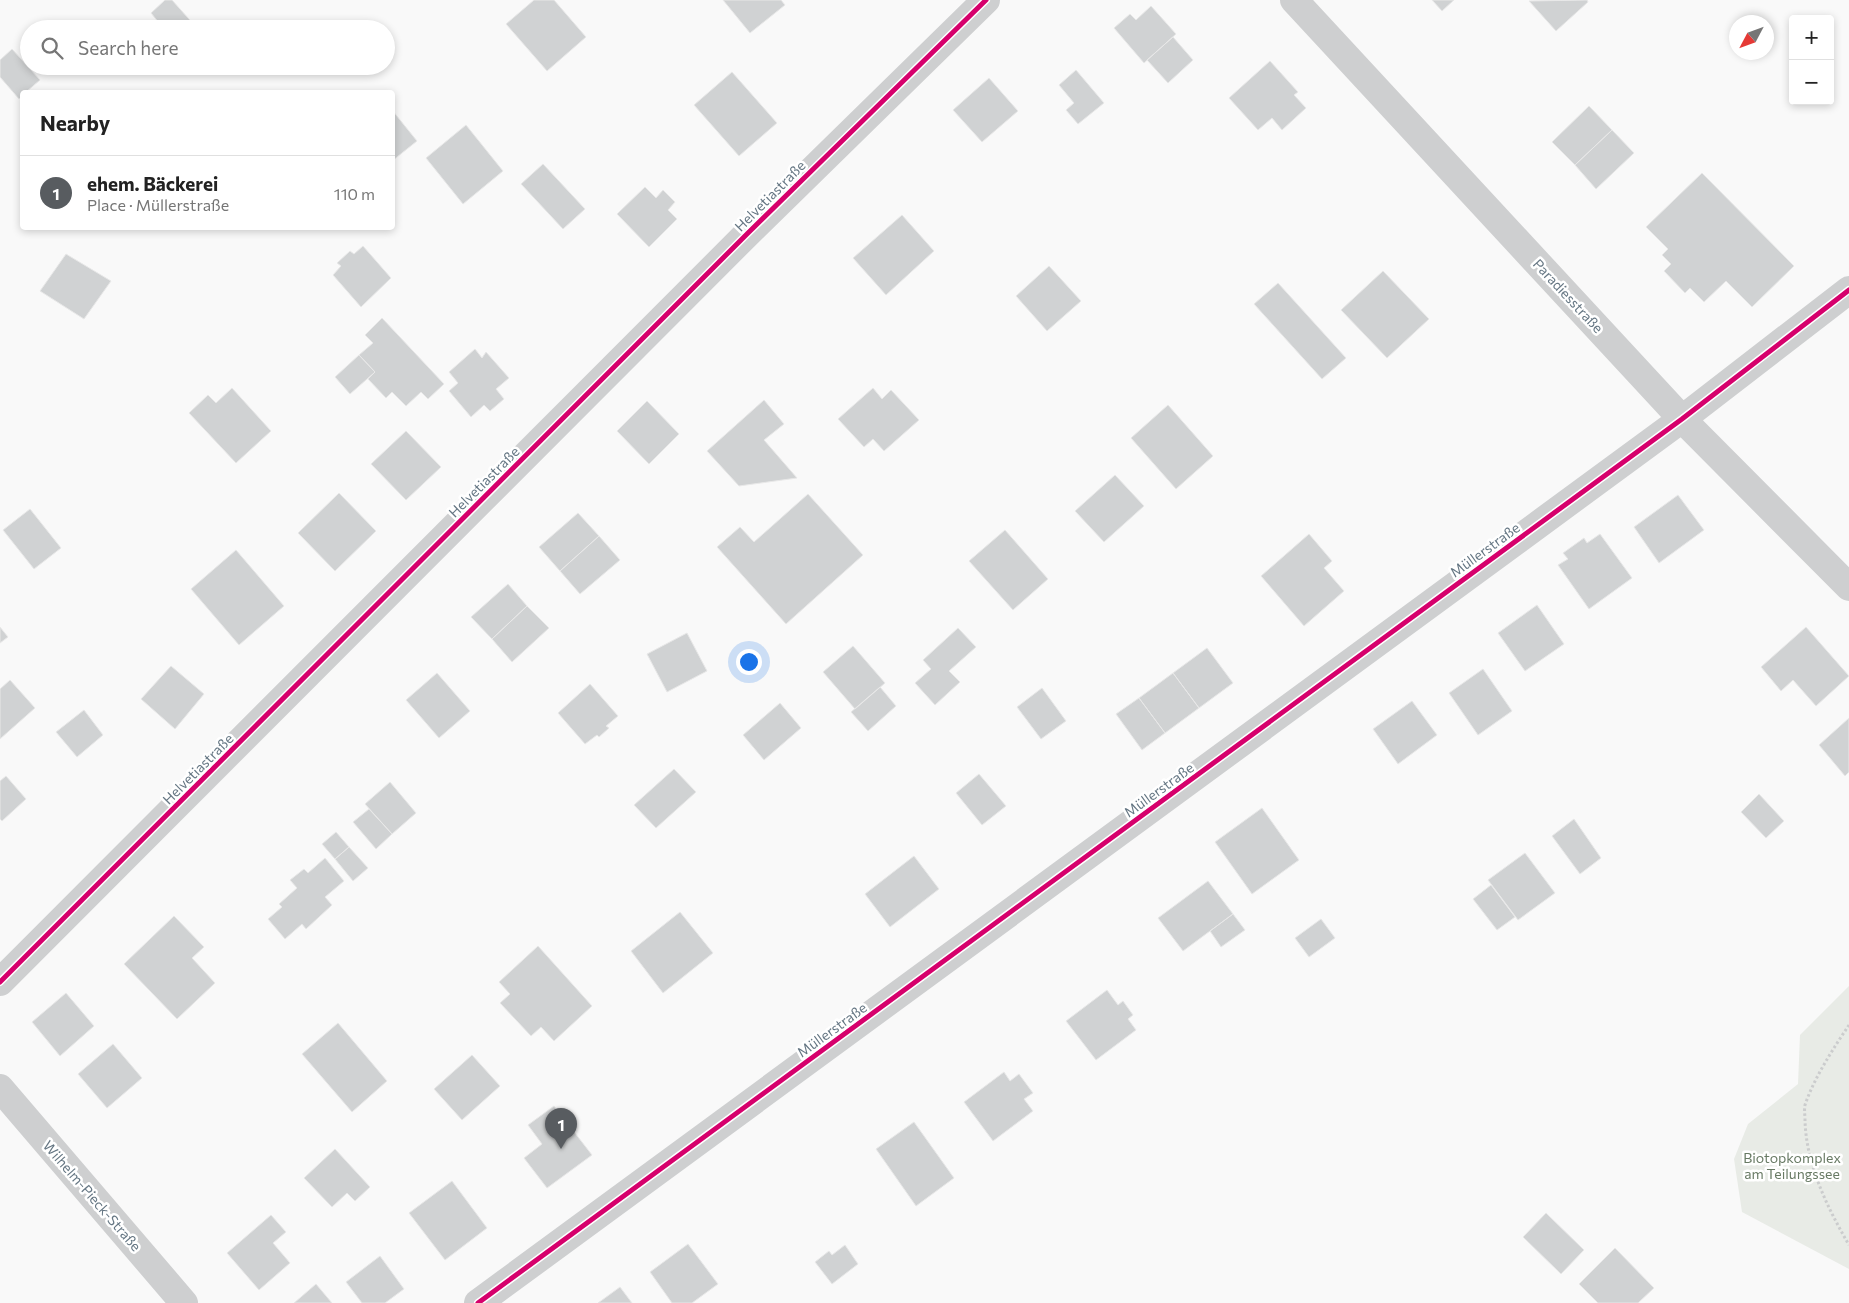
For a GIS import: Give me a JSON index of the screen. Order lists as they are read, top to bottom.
{
  "streets": {
    "street": [
      "Helvetiastraße",
      "Paradiesstraße",
      "Müllerstraße",
      "Wilhelm-Pieck-Straße"
    ]
  },
  "crossings": [
    ["Paradiesstraße", "Müllerstraße"]
  ],
  "parks": ["Biotopkomplex am Teilungssee"],
  "north": "bottom left",
  "page": {
    "map_buttons": ["+", "−"],
    "search": "Search here",
    "heading": "Nearby",
    "list": [
      {
        "mark": "1",
        "name": "ehem. Bäckerei",
        "note": "Place · Müllerstraße",
        "value": "110 m"
      }
    ],
    "pins": "1"
  }
}
